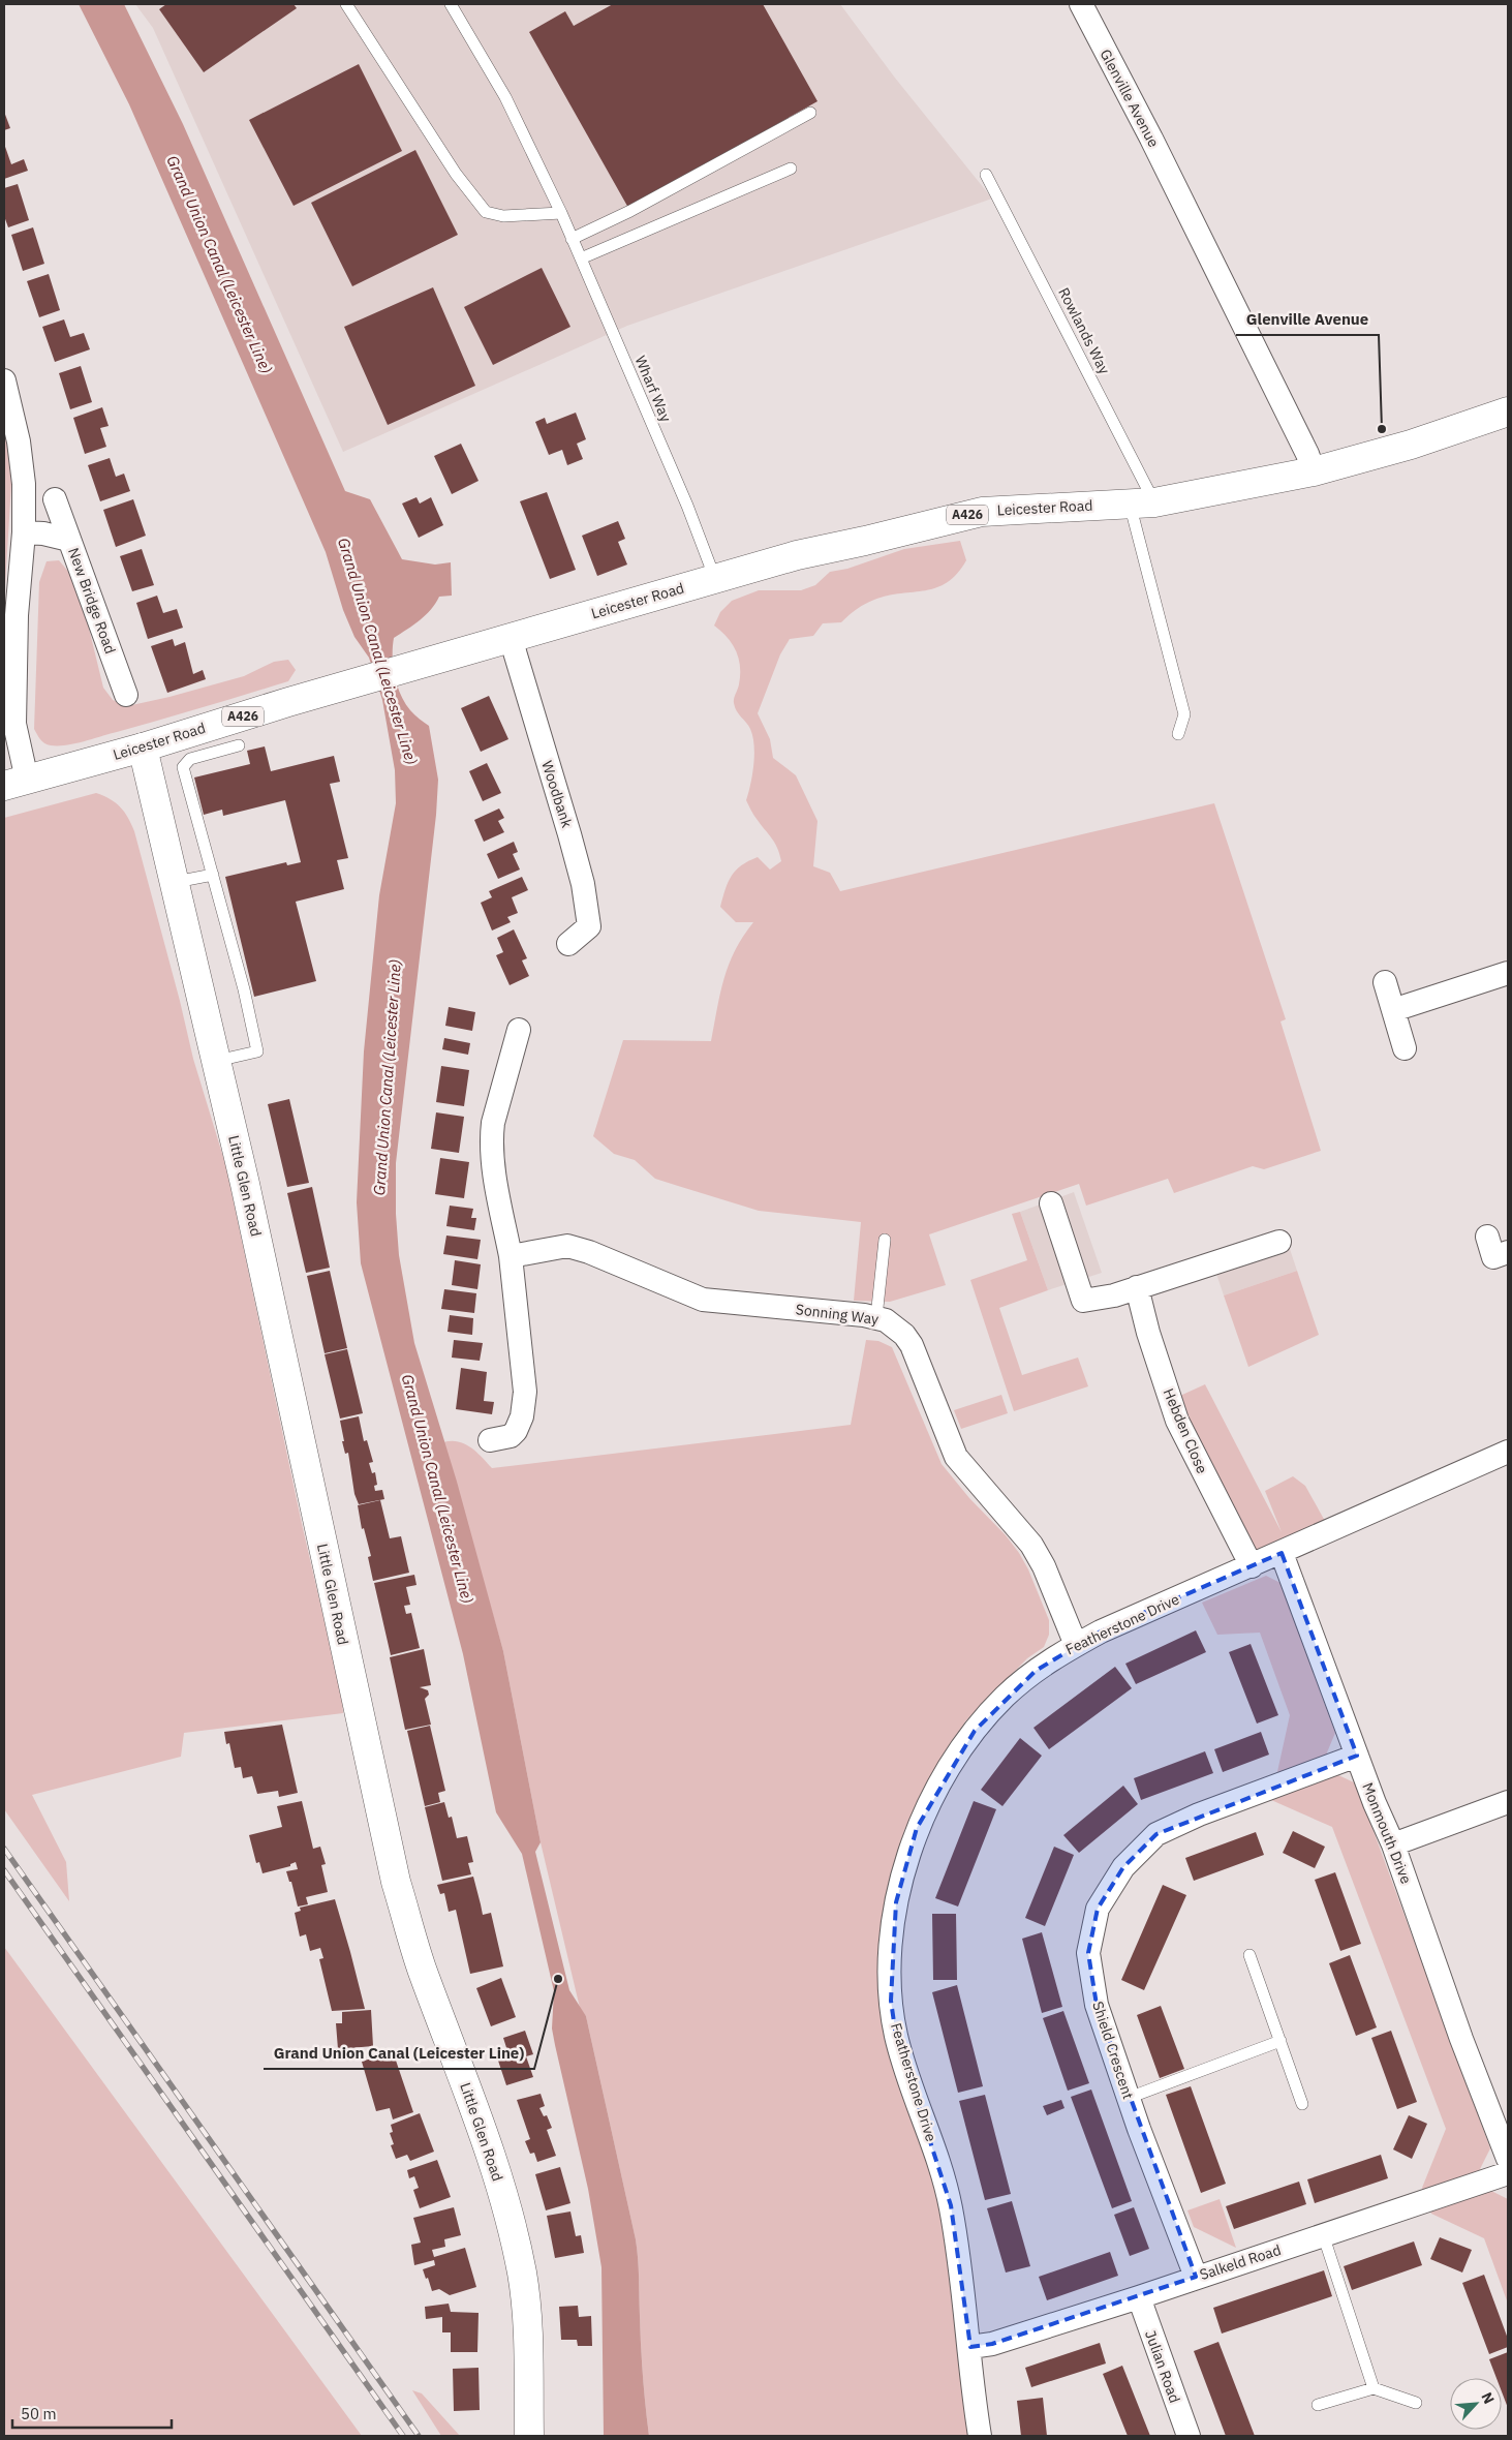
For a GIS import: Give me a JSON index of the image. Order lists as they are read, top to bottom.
{
  "streets": {
    "main road": ["Leicester Road", "A426", "Little Glen Road"],
    "street": [
      "Glenville Avenue",
      "New Bridge Road",
      "Woodbank",
      "Sonning Way",
      "Hebden Close",
      "Featherstone Drive",
      "Monmouth Drive",
      "Shield Crescent",
      "Salkeld Road",
      "Julian Road"
    ],
    "lane": ["Rowlands Way", "Wharf Way"]
  },
  "crossings": [
    ["Glenville Avenue", "Leicester Road"],
    ["Rowlands Way", "Leicester Road"],
    ["Wharf Way", "Leicester Road"],
    ["Leicester Road", "Woodbank"],
    ["Leicester Road", "Little Glen Road"],
    ["Sonning Way", "Featherstone Drive"],
    ["Hebden Close", "Featherstone Drive"],
    ["Featherstone Drive", "Monmouth Drive"],
    ["Featherstone Drive", "Salkeld Road"],
    ["Monmouth Drive", "Shield Crescent"],
    ["Shield Crescent", "Salkeld Road"],
    ["Salkeld Road", "Julian Road"]
  ],
  "water": ["Grand Union Canal (Leicester Line)"],
  "places": ["Glenville Avenue", "Grand Union Canal (Leicester Line)"],
  "scale_bar": "50 m",
  "north": "top right"
}
